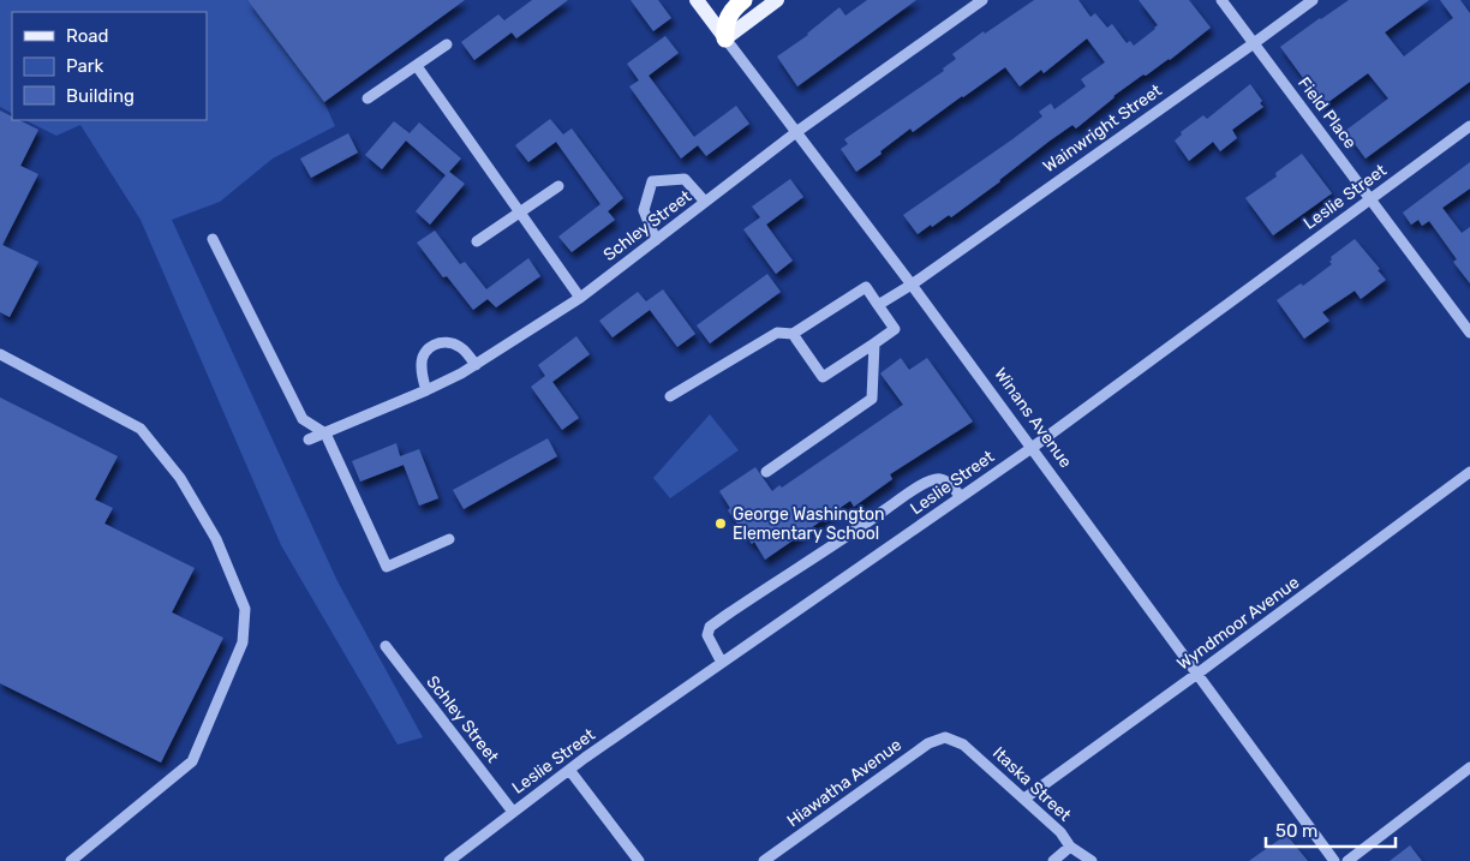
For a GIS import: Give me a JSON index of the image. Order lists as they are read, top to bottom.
{
  "streets": {
    "main road": ["Winans Avenue"],
    "street": [
      "Field Place",
      "Wainwright Street",
      "Leslie Street",
      "Schley Street",
      "Wyndmoor Avenue",
      "Hiawatha Avenue",
      "Itaska Street"
    ]
  },
  "crossings": [
    ["Field Place", "Wainwright Street"],
    ["Field Place", "Leslie Street"],
    ["Wainwright Street", "Winans Avenue"],
    ["Leslie Street", "Schley Street"],
    ["Leslie Street", "Winans Avenue"],
    ["Schley Street", "Winans Avenue"],
    ["Winans Avenue", "Wyndmoor Avenue"],
    ["Wyndmoor Avenue", "Itaska Street"],
    ["Hiawatha Avenue", "Itaska Street"]
  ],
  "places": ["George Washington Elementary School"],
  "legend": ["Road", "Park", "Building"],
  "scale_bar": "50 m"
}
